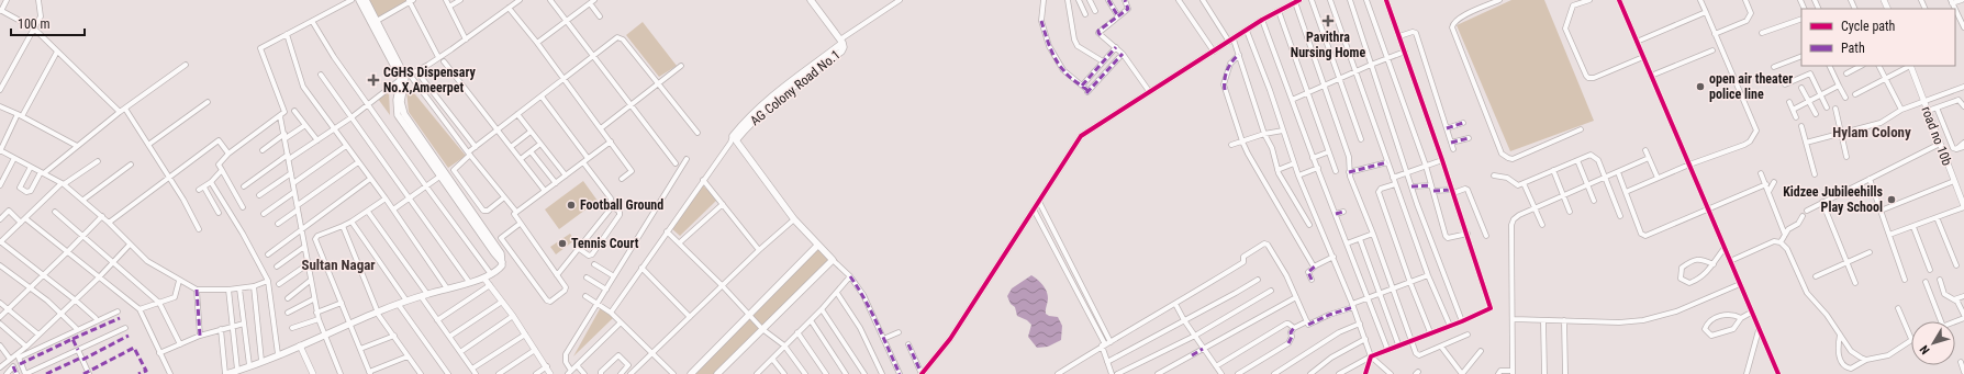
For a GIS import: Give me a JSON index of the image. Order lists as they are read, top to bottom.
{
  "streets": {
    "main road": ["AG Colony Road No.1"],
    "street": ["road no 10b"]
  },
  "districts": ["Hylam Colony", "Sultan Nagar"],
  "places": {
    "health": ["Pavithra Nursing Home", "CGHS Dispensary No.X,Ameerpet"],
    "other": [
      "open air theater police line",
      "Kidzee Jubileehills Play School",
      "Football Ground",
      "Tennis Court"
    ]
  },
  "legend": ["Cycle path", "Path"],
  "scale_bar": "100 m",
  "north": "bottom left"
}
